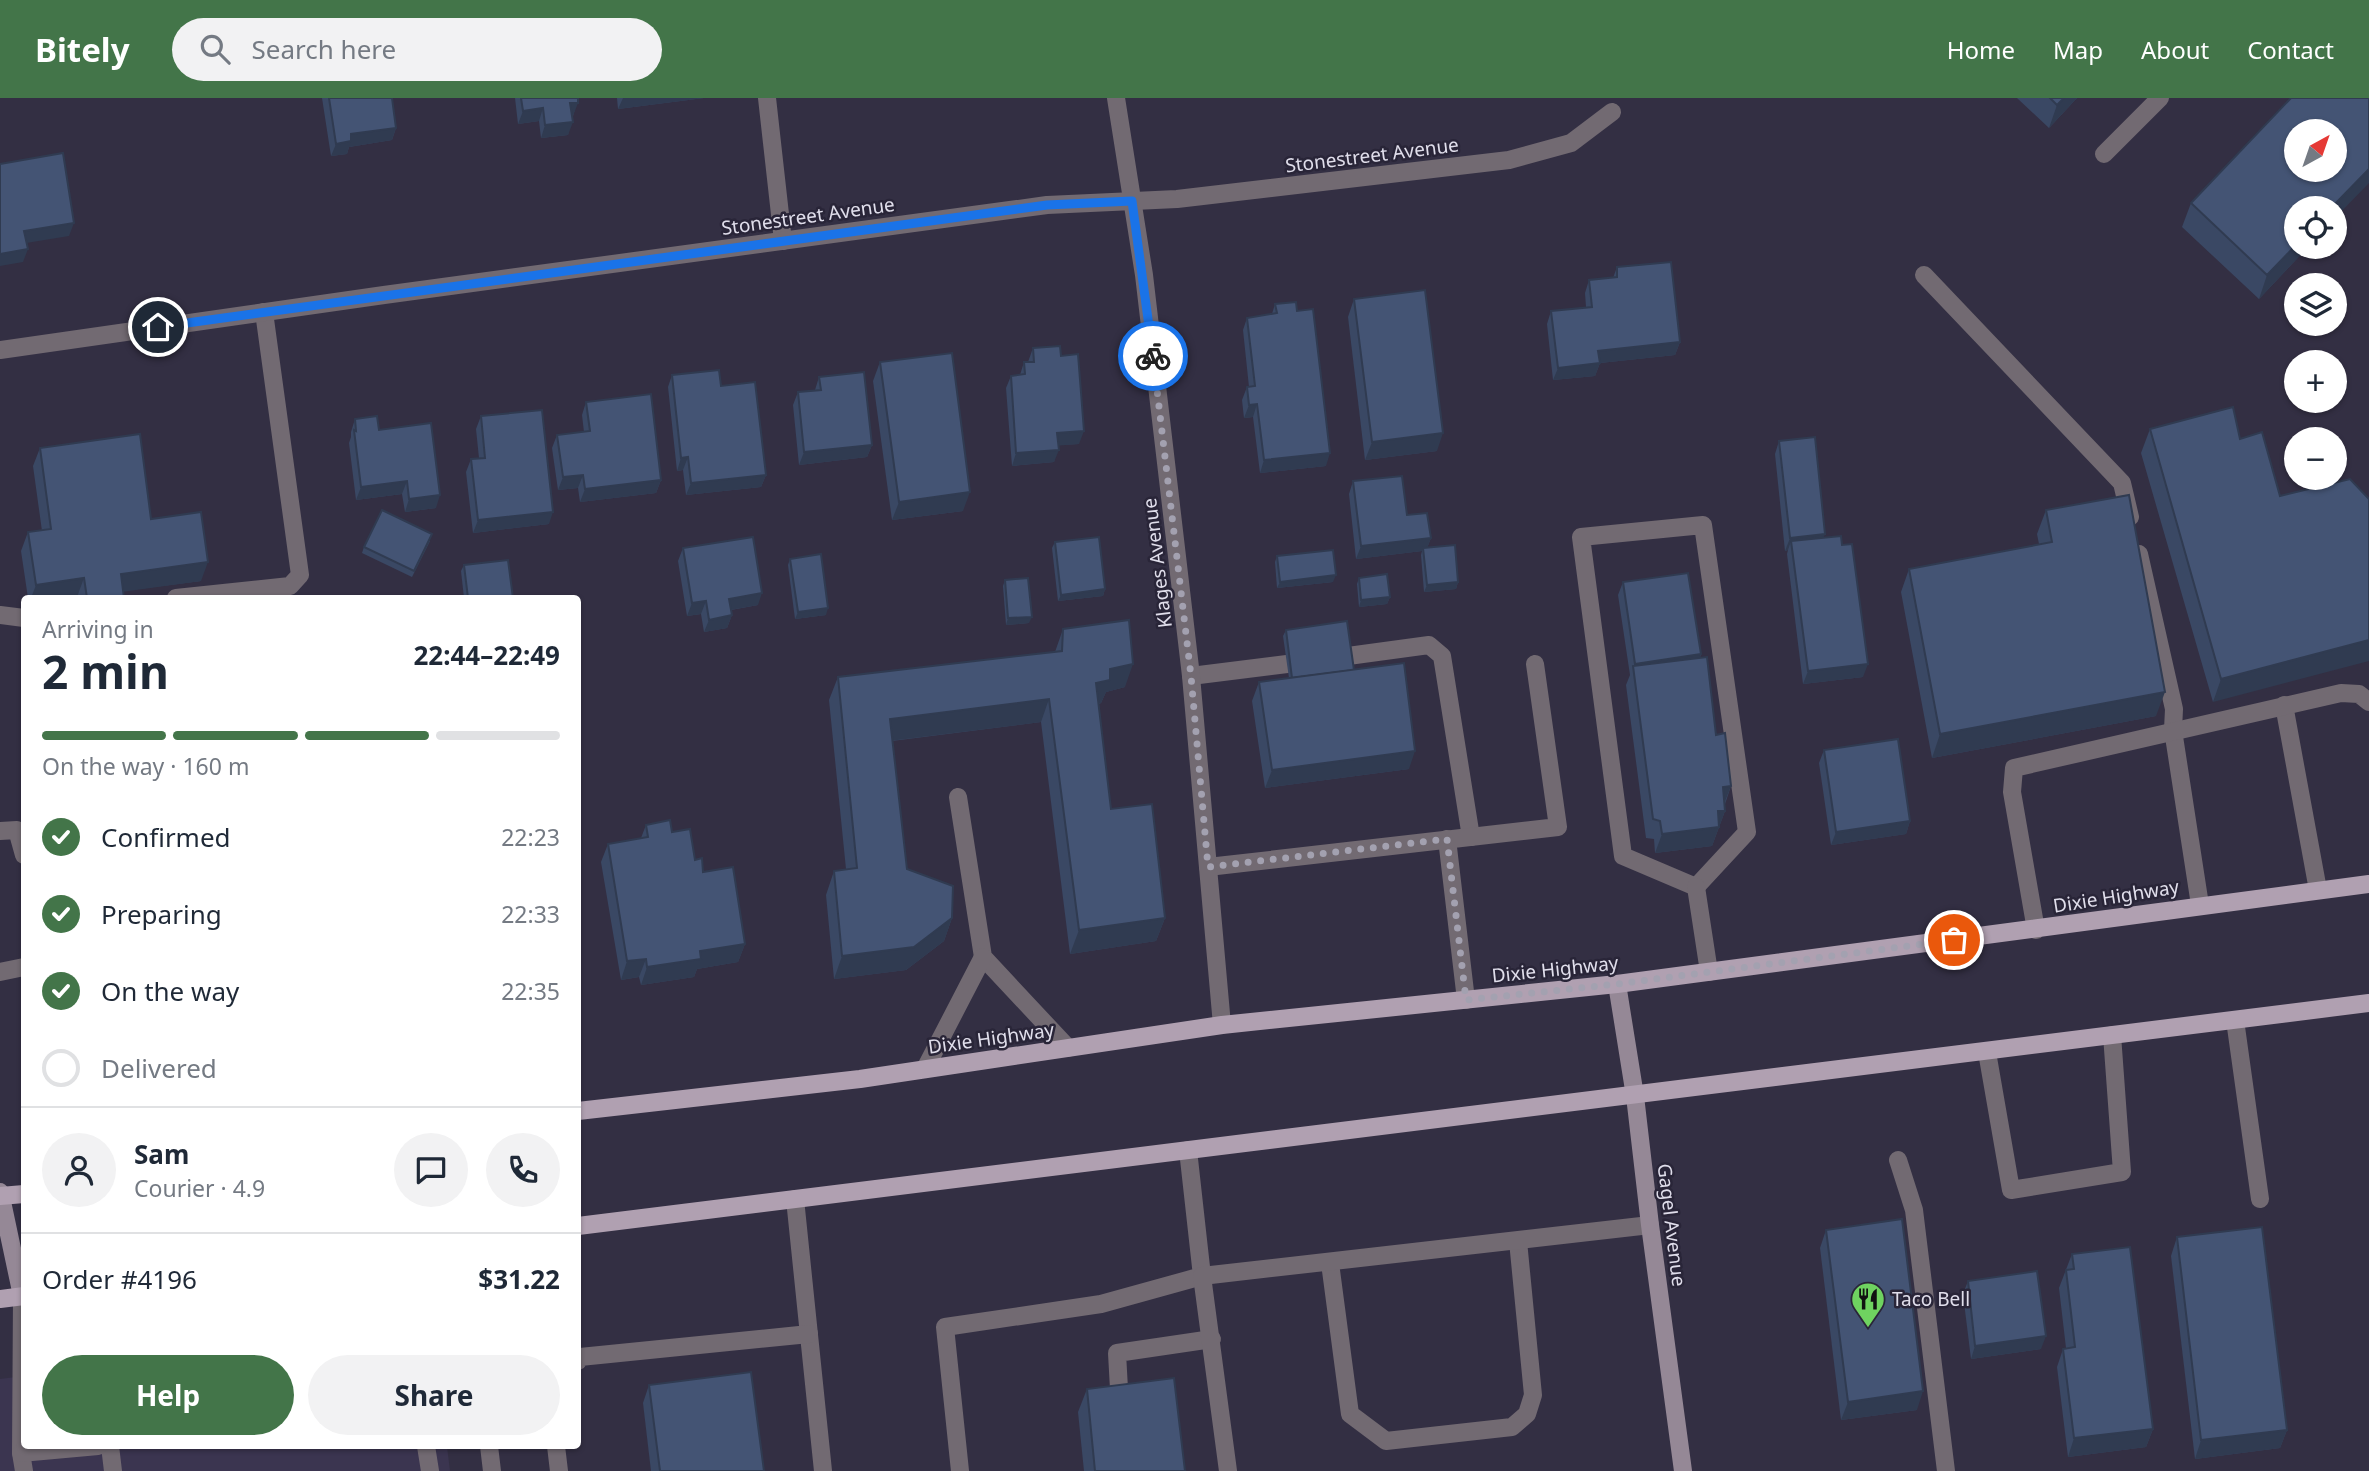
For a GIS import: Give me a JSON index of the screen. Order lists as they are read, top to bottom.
{
  "streets": {
    "main road": ["Dixie Highway"],
    "street": ["Stonestreet Avenue", "Klages Avenue", "Gagel Avenue"]
  },
  "crossings": [
    ["Stonestreet Avenue", "Klages Avenue"],
    ["Klages Avenue", "Dixie Highway"],
    ["Dixie Highway", "Gagel Avenue"]
  ],
  "places": {
    "restaurant": ["Taco Bell"]
  },
  "north": "top right",
  "page": {
    "header": "Bitely",
    "search": "Search here",
    "nav": [
      "Home",
      "Map",
      "About",
      "Contact"
    ],
    "map_buttons": ["+", "−"],
    "heading": ["2 min", "Arriving in", "22:44–22:49"],
    "panel": [
      "Sam",
      "Courier · 4.9",
      "Order #4196",
      "$31.22"
    ],
    "bar": "On the way · 160 m",
    "list": [
      ["Confirmed", "22:23"],
      ["Preparing", "22:33"],
      ["On the way", "22:35"],
      "Delivered"
    ],
    "buttons": ["Help", "Share"]
  }
}
